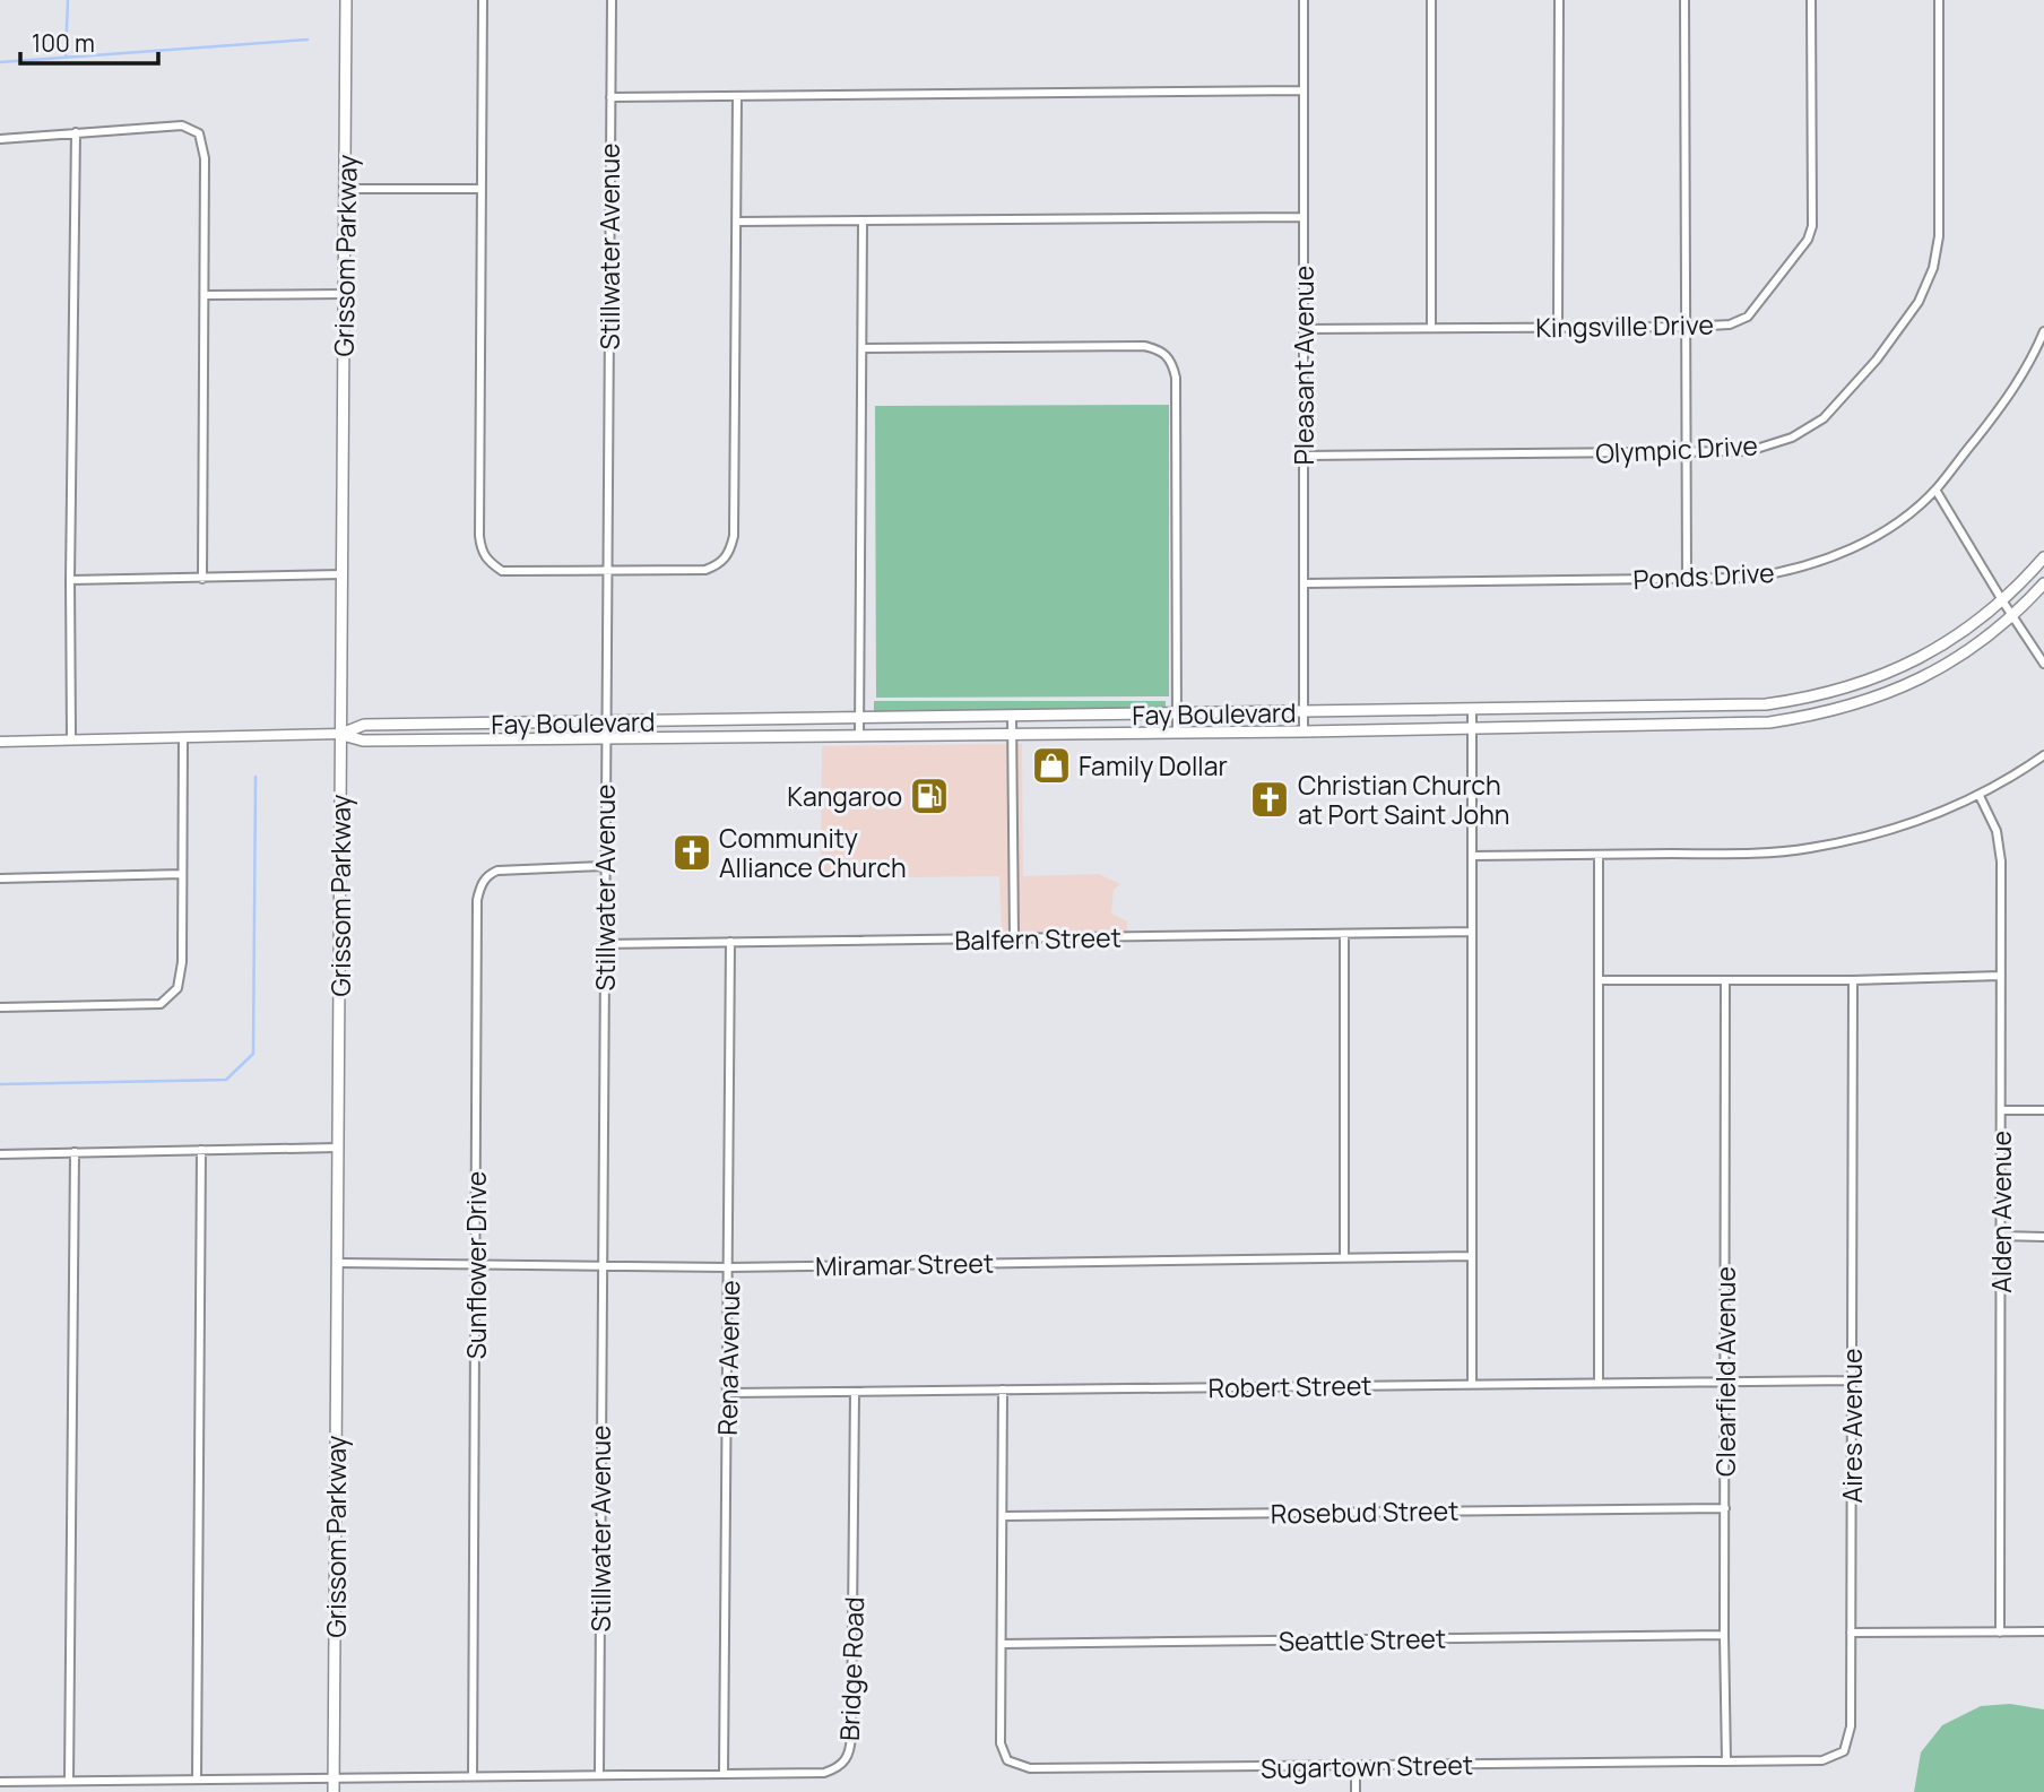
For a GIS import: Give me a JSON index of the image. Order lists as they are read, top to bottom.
{
  "streets": {
    "main road": ["Grissom Parkway", "Fay Boulevard"],
    "street": [
      "Stillwater Avenue",
      "Kingsville Drive",
      "Pleasant Avenue",
      "Olympic Drive",
      "Ponds Drive",
      "Balfern Street",
      "Alden Avenue",
      "Miramar Street",
      "Sunflower Drive",
      "Rena Avenue",
      "Clearfield Avenue",
      "Robert Street",
      "Aires Avenue",
      "Rosebud Street",
      "Seattle Street",
      "Bridge Road",
      "Sugartown Street"
    ]
  },
  "crossings": [
    ["Stillwater Avenue", "Fay Boulevard"],
    ["Stillwater Avenue", "Balfern Street"],
    ["Stillwater Avenue", "Miramar Street"],
    ["Stillwater Avenue", "Sunflower Drive"],
    ["Stillwater Avenue", "Bridge Road"],
    ["Grissom Parkway", "Fay Boulevard"],
    ["Grissom Parkway", "Miramar Street"],
    ["Grissom Parkway", "Bridge Road"],
    ["Kingsville Drive", "Pleasant Avenue"],
    ["Pleasant Avenue", "Olympic Drive"],
    ["Pleasant Avenue", "Ponds Drive"],
    ["Pleasant Avenue", "Fay Boulevard"],
    ["Balfern Street", "Rena Avenue"],
    ["Miramar Street", "Sunflower Drive"],
    ["Miramar Street", "Rena Avenue"],
    ["Sunflower Drive", "Bridge Road"],
    ["Rena Avenue", "Robert Street"],
    ["Rena Avenue", "Bridge Road"],
    ["Clearfield Avenue", "Robert Street"],
    ["Clearfield Avenue", "Aires Avenue"],
    ["Clearfield Avenue", "Rosebud Street"],
    ["Clearfield Avenue", "Seattle Street"],
    ["Clearfield Avenue", "Sugartown Street"],
    ["Robert Street", "Aires Avenue"],
    ["Robert Street", "Bridge Road"],
    ["Aires Avenue", "Sugartown Street"],
    ["Seattle Street", "Sugartown Street"]
  ],
  "places": {
    "shop": ["Family Dollar"],
    "fuel station": ["Kangaroo"],
    "church": ["Christian Church at Port Saint John", "Community Alliance Church"]
  },
  "scale_bar": "100 m"
}
